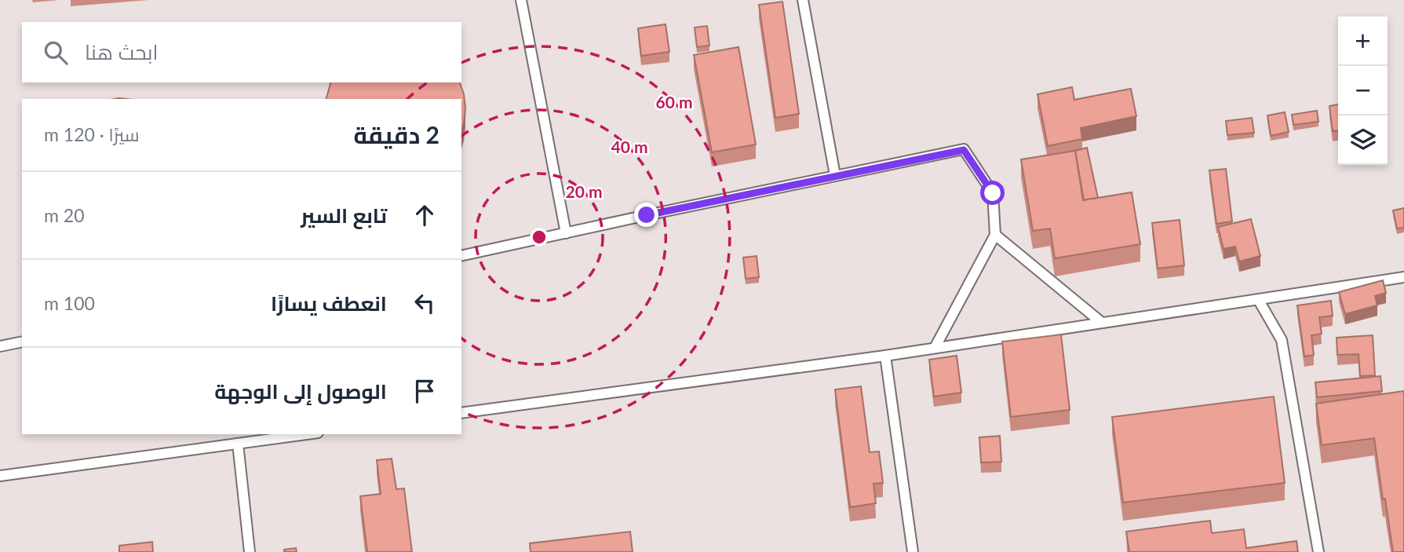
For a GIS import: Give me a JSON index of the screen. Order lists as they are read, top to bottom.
{
  "page": {
    "map_buttons": ["+", "−"],
    "search": "ابحث هنا",
    "heading": ["2 دقيقة", "سيرًا · 120 m"],
    "list": [
      ["تابع السير", "20 m"],
      ["انعطف يسارًا", "100 m"],
      "الوصول إلى الوجهة"
    ]
  },
  "rings": ["60 m", "40 m", "20 m"]
}
